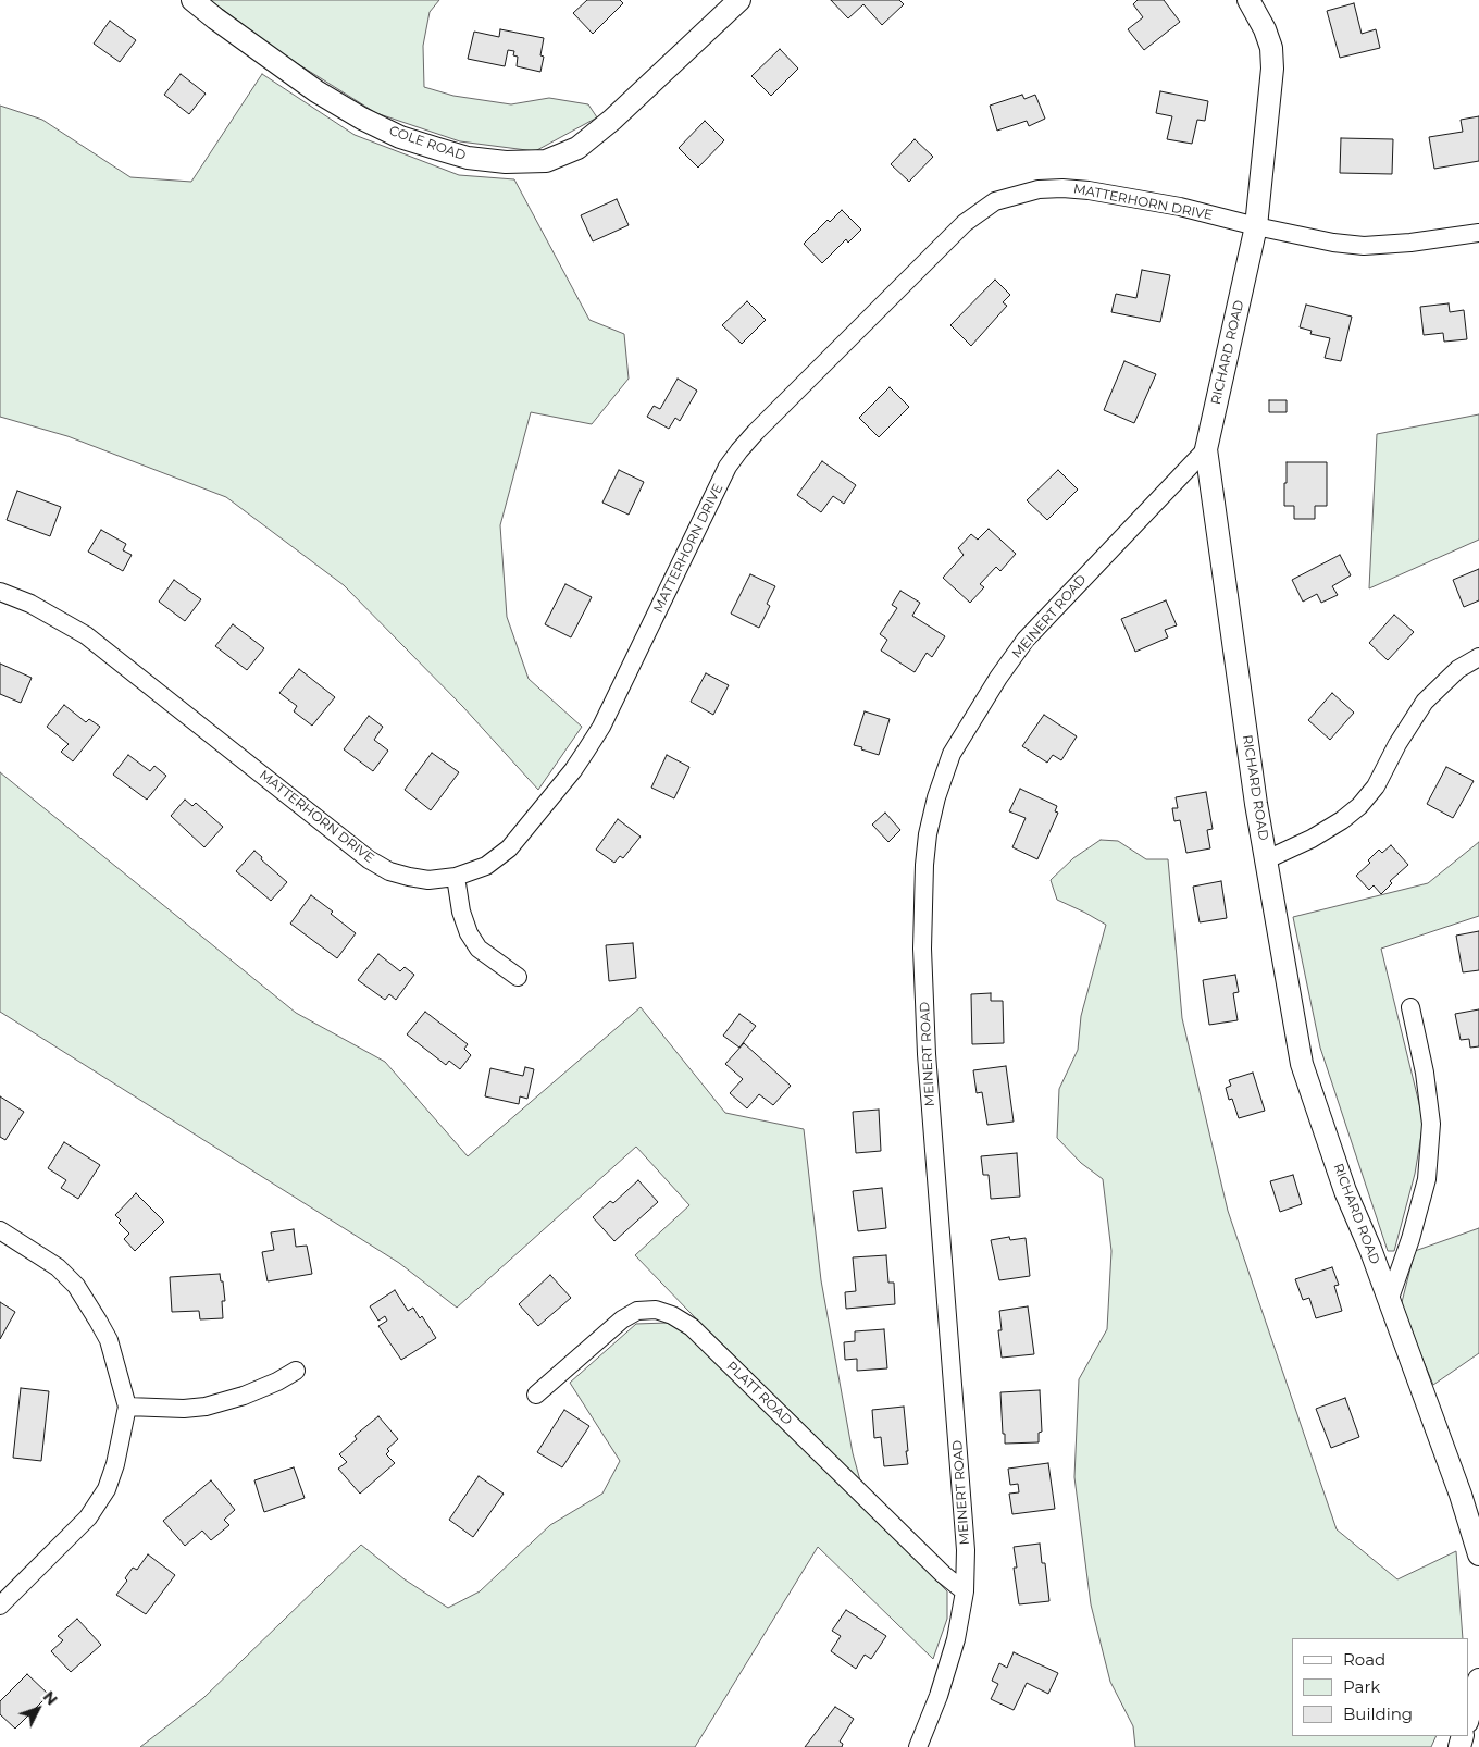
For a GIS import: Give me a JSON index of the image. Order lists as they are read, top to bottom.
{
  "streets": {
    "street": [
      "COLE ROAD",
      "MATTERHORN DRIVE",
      "RICHARD ROAD",
      "MEINERT ROAD",
      "PLATT ROAD"
    ]
  },
  "crossings": [
    ["MATTERHORN DRIVE", "RICHARD ROAD"],
    ["RICHARD ROAD", "MEINERT ROAD"],
    ["MEINERT ROAD", "PLATT ROAD"]
  ],
  "legend": ["Road", "Park", "Building"],
  "north": "top right"
}
